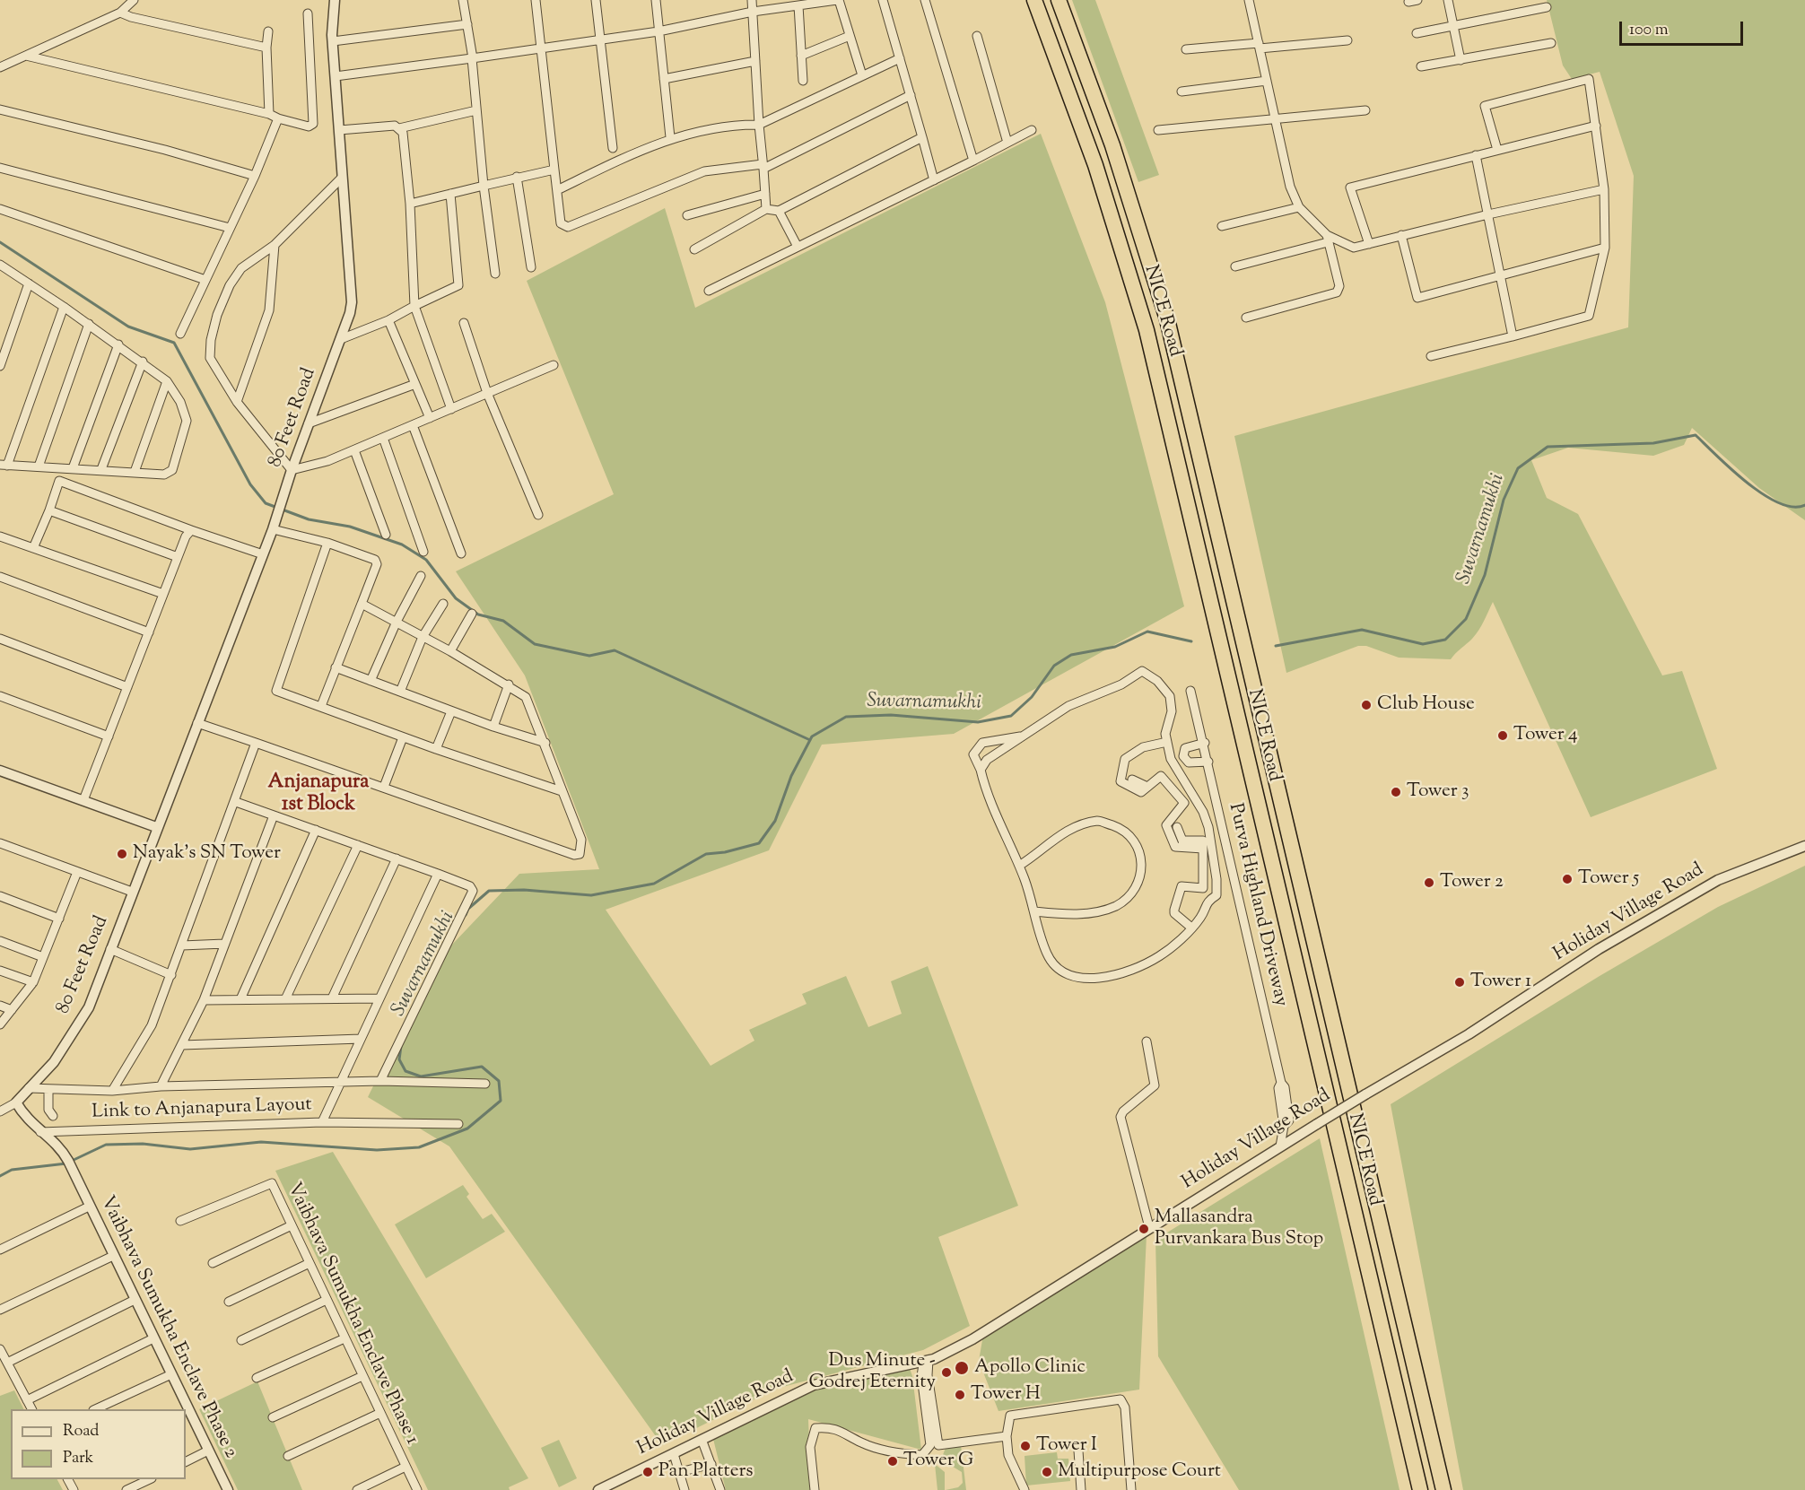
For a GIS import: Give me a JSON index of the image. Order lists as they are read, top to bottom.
{
  "streets": {
    "highway": ["NICE Road"],
    "street": [
      "80 Feet Road",
      "Purva Highland Driveway",
      "Holiday Village Road",
      "Link to Anjanapura Layout",
      "Vaibhava Sumukha Enclave Phase 1",
      "Vaibhava Sumukha Enclave Phase 2"
    ]
  },
  "crossings": [
    ["80 Feet Road", "Link to Anjanapura Layout"],
    ["80 Feet Road", "Vaibhava Sumukha Enclave Phase 2"],
    ["Purva Highland Driveway", "Holiday Village Road"],
    ["Link to Anjanapura Layout", "Vaibhava Sumukha Enclave Phase 2"]
  ],
  "districts": ["Anjanapura 1st Block"],
  "water": ["Suvarnamukhi"],
  "places": [
    "Club House",
    "Tower 4",
    "Tower 3",
    "Nayak's SN Tower",
    "Tower 5",
    "Tower 2",
    "Tower 1",
    "Mallasandra Purvankara Bus Stop",
    "Apollo Clinic",
    "Dus Minute - Godrej Eternity",
    "Tower H",
    "Tower I",
    "Tower G",
    "Pan Platters",
    "Multipurpose Court"
  ],
  "legend": ["Road", "Park"],
  "scale_bar": "100 m"
}
